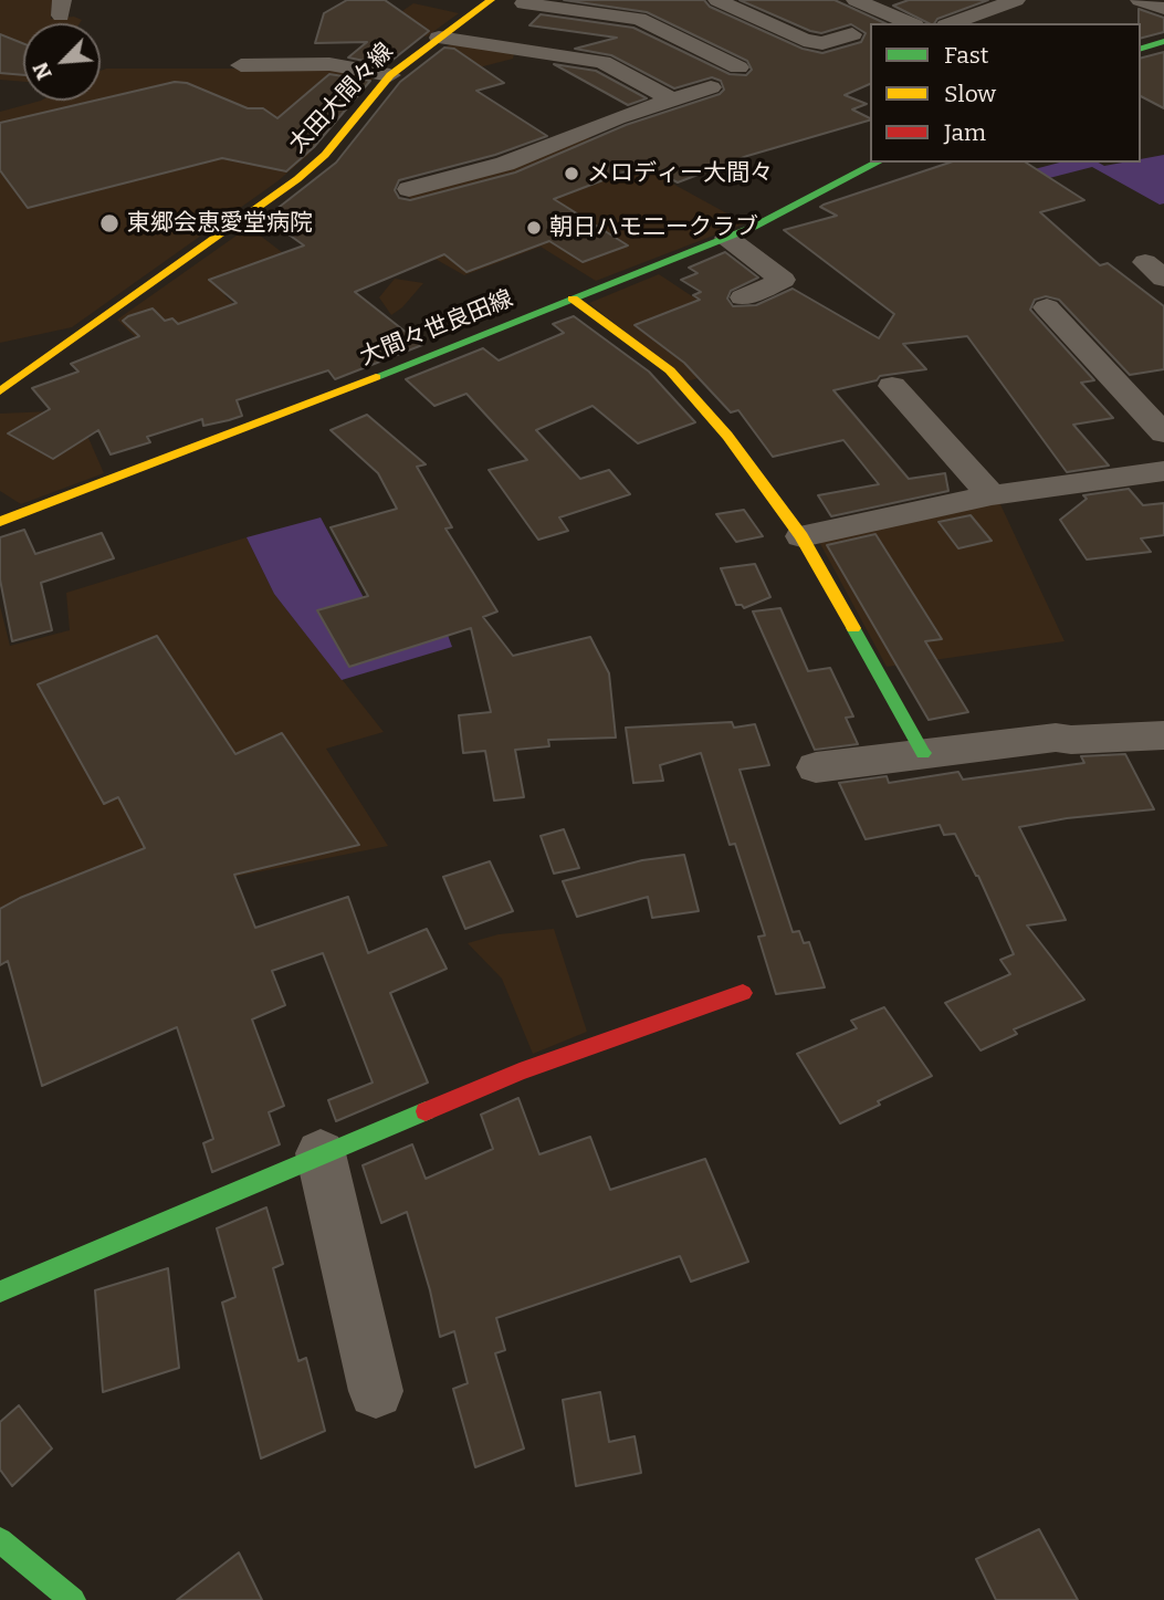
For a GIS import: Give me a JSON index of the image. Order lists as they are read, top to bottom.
{
  "streets": {
    "main road": ["太田大間々線", "大間々世良田線"]
  },
  "places": ["メロディー大間々", "東郷会恵愛堂病院", "朝日ハモ二ークラブ"],
  "legend": ["Fast", "Slow", "Jam"],
  "north": "bottom left"
}
